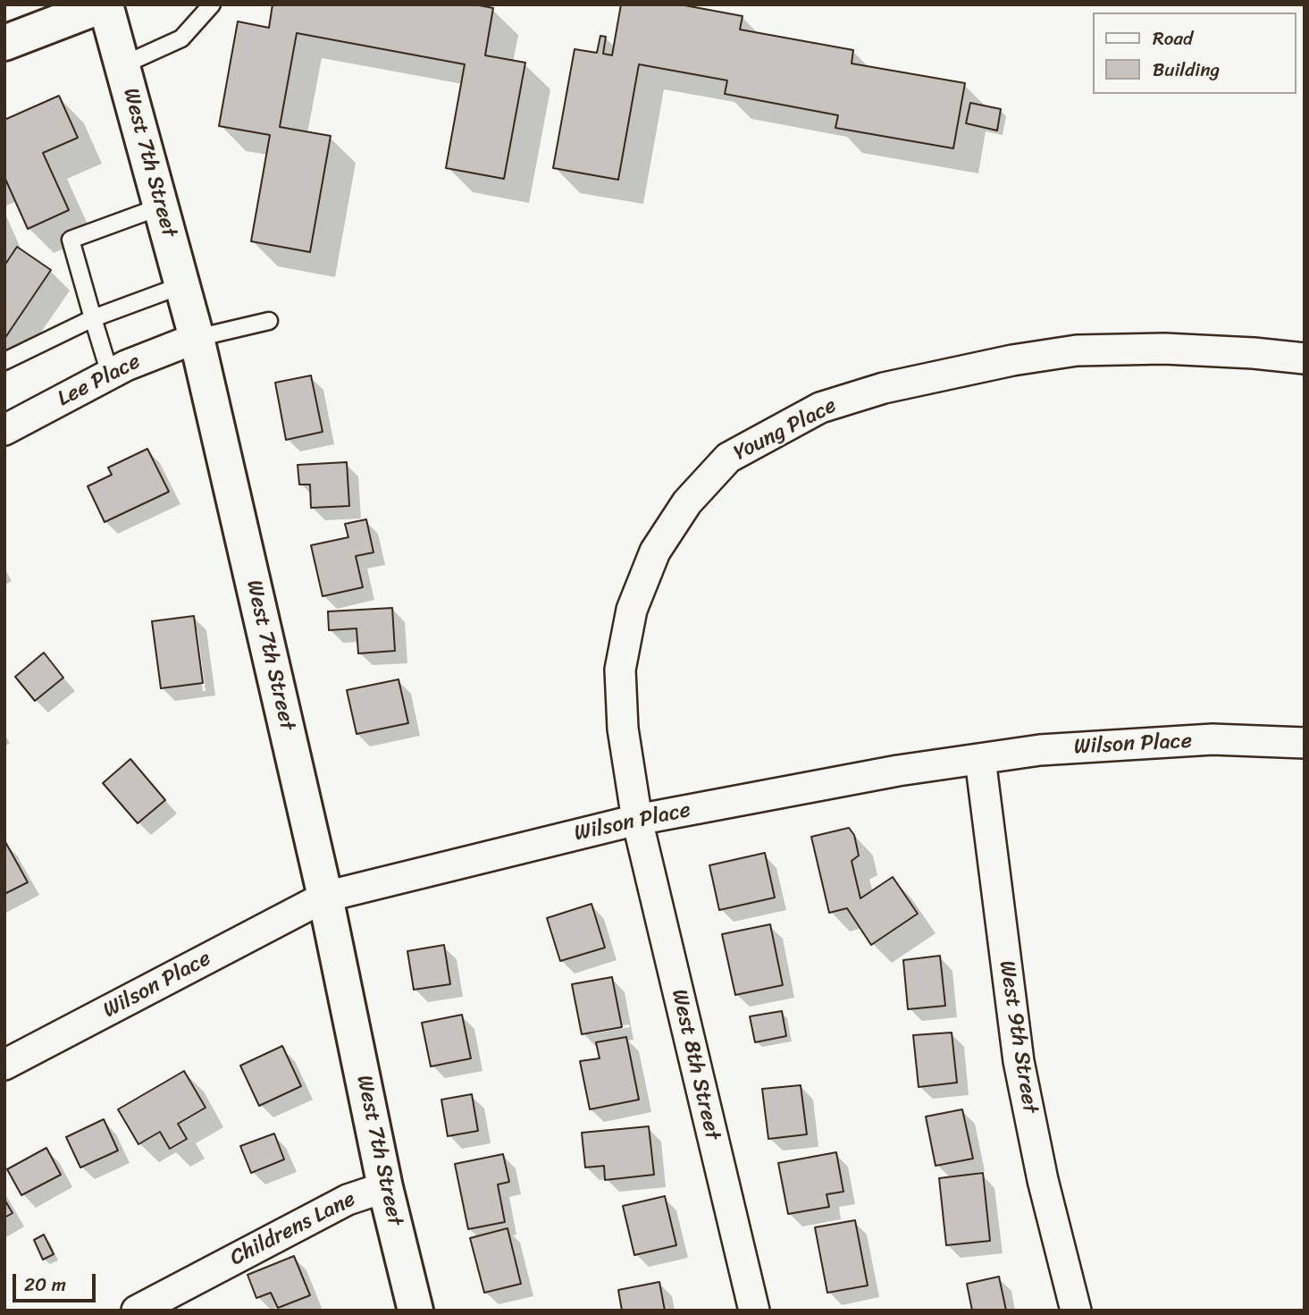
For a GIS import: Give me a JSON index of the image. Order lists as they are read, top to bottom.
{
  "streets": {
    "street": [
      "West 7th Street",
      "Lee Place",
      "Young Place",
      "Wilson Place",
      "West 9th Street",
      "West 8th Street",
      "Childrens Lane"
    ]
  },
  "crossings": [
    ["West 7th Street", "Lee Place"],
    ["West 7th Street", "Wilson Place"],
    ["West 7th Street", "Childrens Lane"],
    ["Young Place", "Wilson Place"],
    ["Young Place", "West 8th Street"],
    ["Wilson Place", "West 9th Street"],
    ["Wilson Place", "West 8th Street"]
  ],
  "legend": ["Road", "Building"],
  "scale_bar": "20 m"
}
